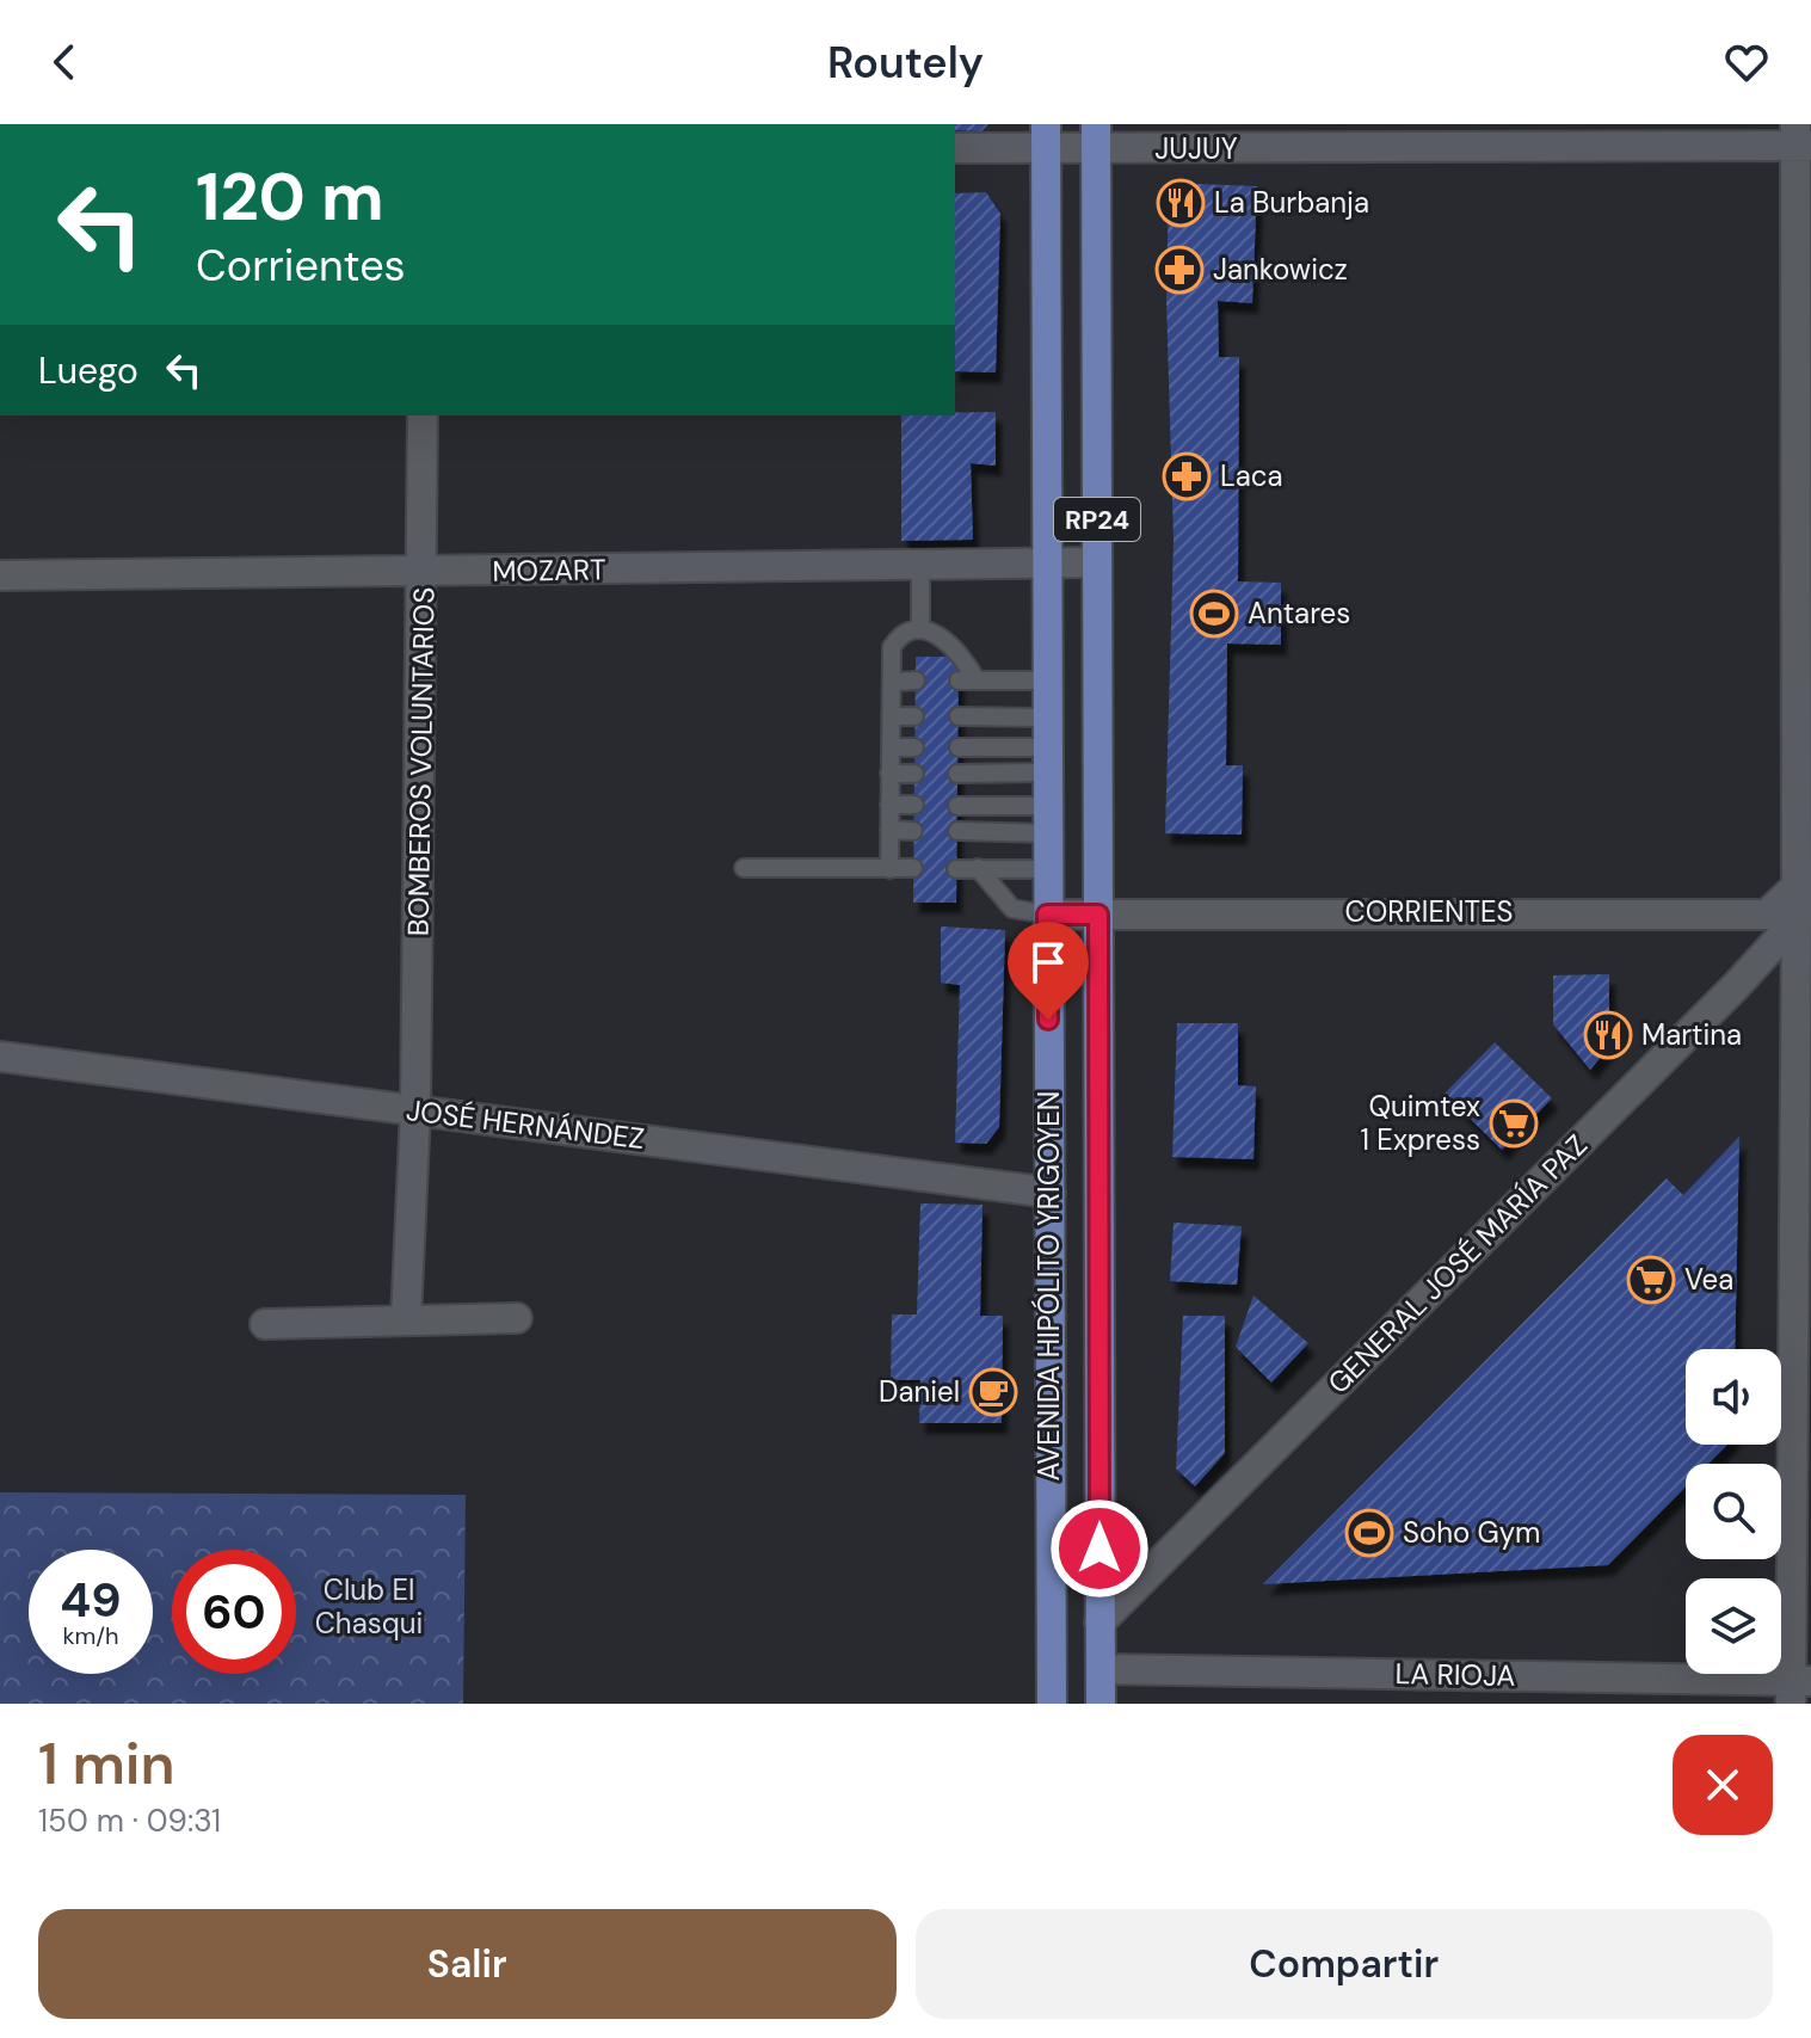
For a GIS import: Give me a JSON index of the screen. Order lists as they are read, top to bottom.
{
  "streets": {
    "main road": ["RP24", "AVENIDA HIPÓLITO YRIGOYEN"],
    "street": [
      "JUJUY",
      "MOZART",
      "BOMBEROS VOLUNTARIOS",
      "CORRIENTES",
      "JOSÉ HERNÁNDEZ",
      "GENERAL JOSÉ MARÍA PAZ",
      "LA RIOJA"
    ]
  },
  "crossings": [
    ["JUJUY", "AVENIDA HIPÓLITO YRIGOYEN"],
    ["MOZART", "BOMBEROS VOLUNTARIOS"],
    ["MOZART", "AVENIDA HIPÓLITO YRIGOYEN"],
    ["BOMBEROS VOLUNTARIOS", "JOSÉ HERNÁNDEZ"],
    ["CORRIENTES", "GENERAL JOSÉ MARÍA PAZ"],
    ["CORRIENTES", "AVENIDA HIPÓLITO YRIGOYEN"],
    ["JOSÉ HERNÁNDEZ", "AVENIDA HIPÓLITO YRIGOYEN"],
    ["GENERAL JOSÉ MARÍA PAZ", "AVENIDA HIPÓLITO YRIGOYEN"],
    ["AVENIDA HIPÓLITO YRIGOYEN", "LA RIOJA"]
  ],
  "parks": ["Club El Chasqui"],
  "places": {
    "restaurant": ["La Burbanja", "Martina"],
    "pharmacy": ["Jankowicz", "Laca"],
    "sports": ["Antares", "Soho Gym"],
    "supermarket": ["Quimtex 1 Express", "Vea"],
    "cafe": ["Daniel"]
  },
  "page": {
    "header": "Routely",
    "turn": ["120 m", "Corrientes"],
    "then": "Luego",
    "speed": "49 km/h",
    "limit": "60",
    "heading": ["1 min", "150 m · 09:31"],
    "buttons": ["Salir", "Compartir"]
  }
}
